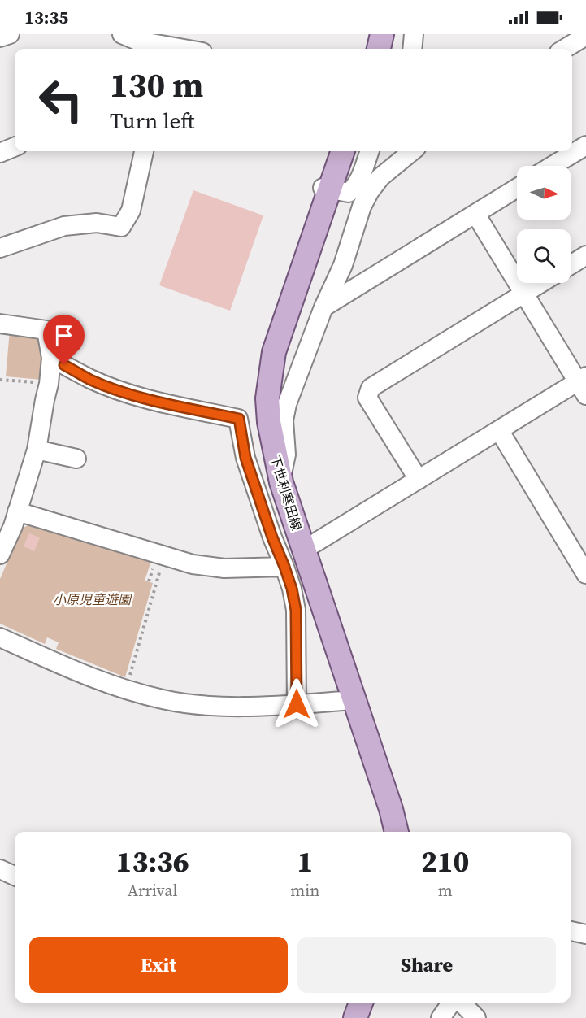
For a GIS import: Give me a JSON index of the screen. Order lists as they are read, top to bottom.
{
  "streets": {
    "main road": ["下世利寒田線"]
  },
  "parks": ["小原児童遊園"],
  "north": "right",
  "page": {
    "status": "13:35",
    "turn": ["130 m", "Turn left"],
    "eta": [
      "13:36",
      "Arrival",
      "1",
      "min",
      "210",
      "m"
    ],
    "buttons": ["Exit", "Share"]
  }
}
